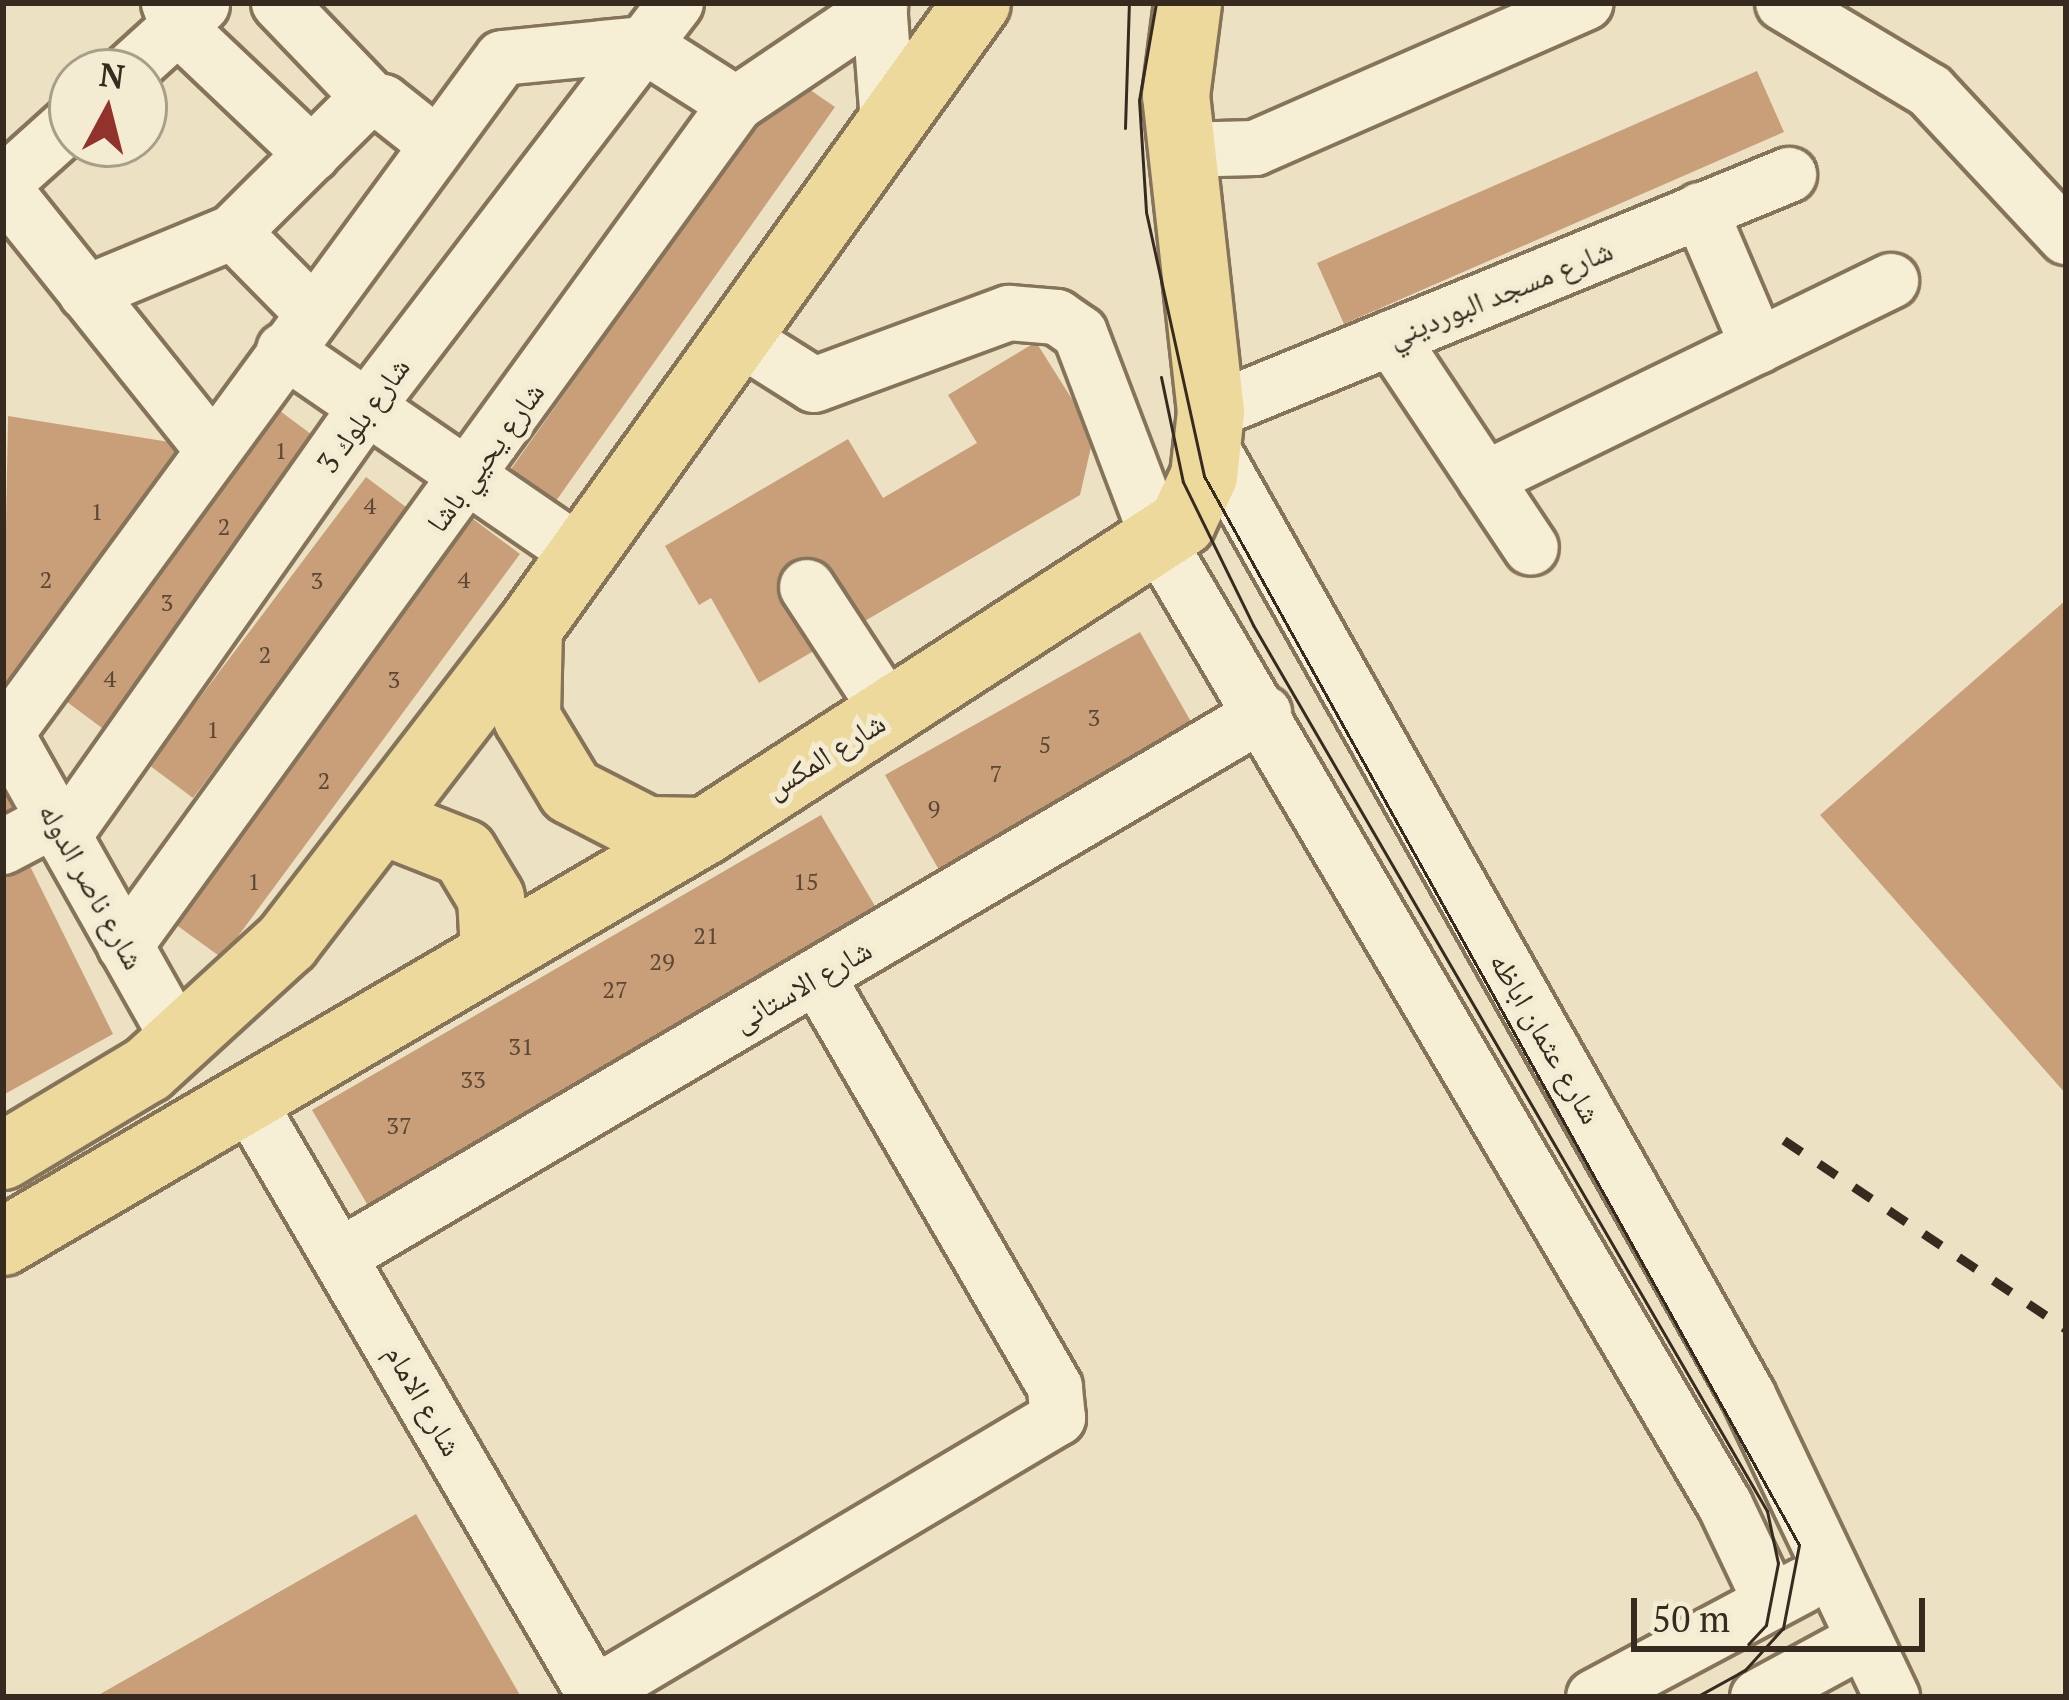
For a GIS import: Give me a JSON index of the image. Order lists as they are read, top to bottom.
{
  "streets": {
    "main road": ["شارع المكس"],
    "street": [
      "شارع مسجد البورديني",
      "شارع بلوك 3",
      "شارع يحيي باشا",
      "شارع ناصر الدوله",
      "شارع الاستانى",
      "شارع عثمان اباظه",
      "شارع الامام"
    ]
  },
  "crossings": [
    ["شارع مسجد البورديني", "شارع المكس"],
    ["شارع مسجد البورديني", "شارع عثمان اباظه"],
    ["شارع بلوك 3", "شارع ناصر الدوله"],
    ["شارع يحيي باشا", "شارع ناصر الدوله"],
    ["شارع المكس", "شارع عثمان اباظه"],
    ["شارع المكس", "شارع الامام"],
    ["شارع الاستانى", "شارع الامام"]
  ],
  "house_numbers": [
    "1",
    "4",
    "1",
    "2",
    "2",
    "4",
    "3",
    "3",
    "2",
    "4",
    "3",
    "3",
    "1",
    "5",
    "7",
    "2",
    "9",
    "1",
    "15",
    "21",
    "29",
    "27",
    "31",
    "33",
    "37"
  ],
  "scale_bar": "50 m",
  "north": "top"
}
